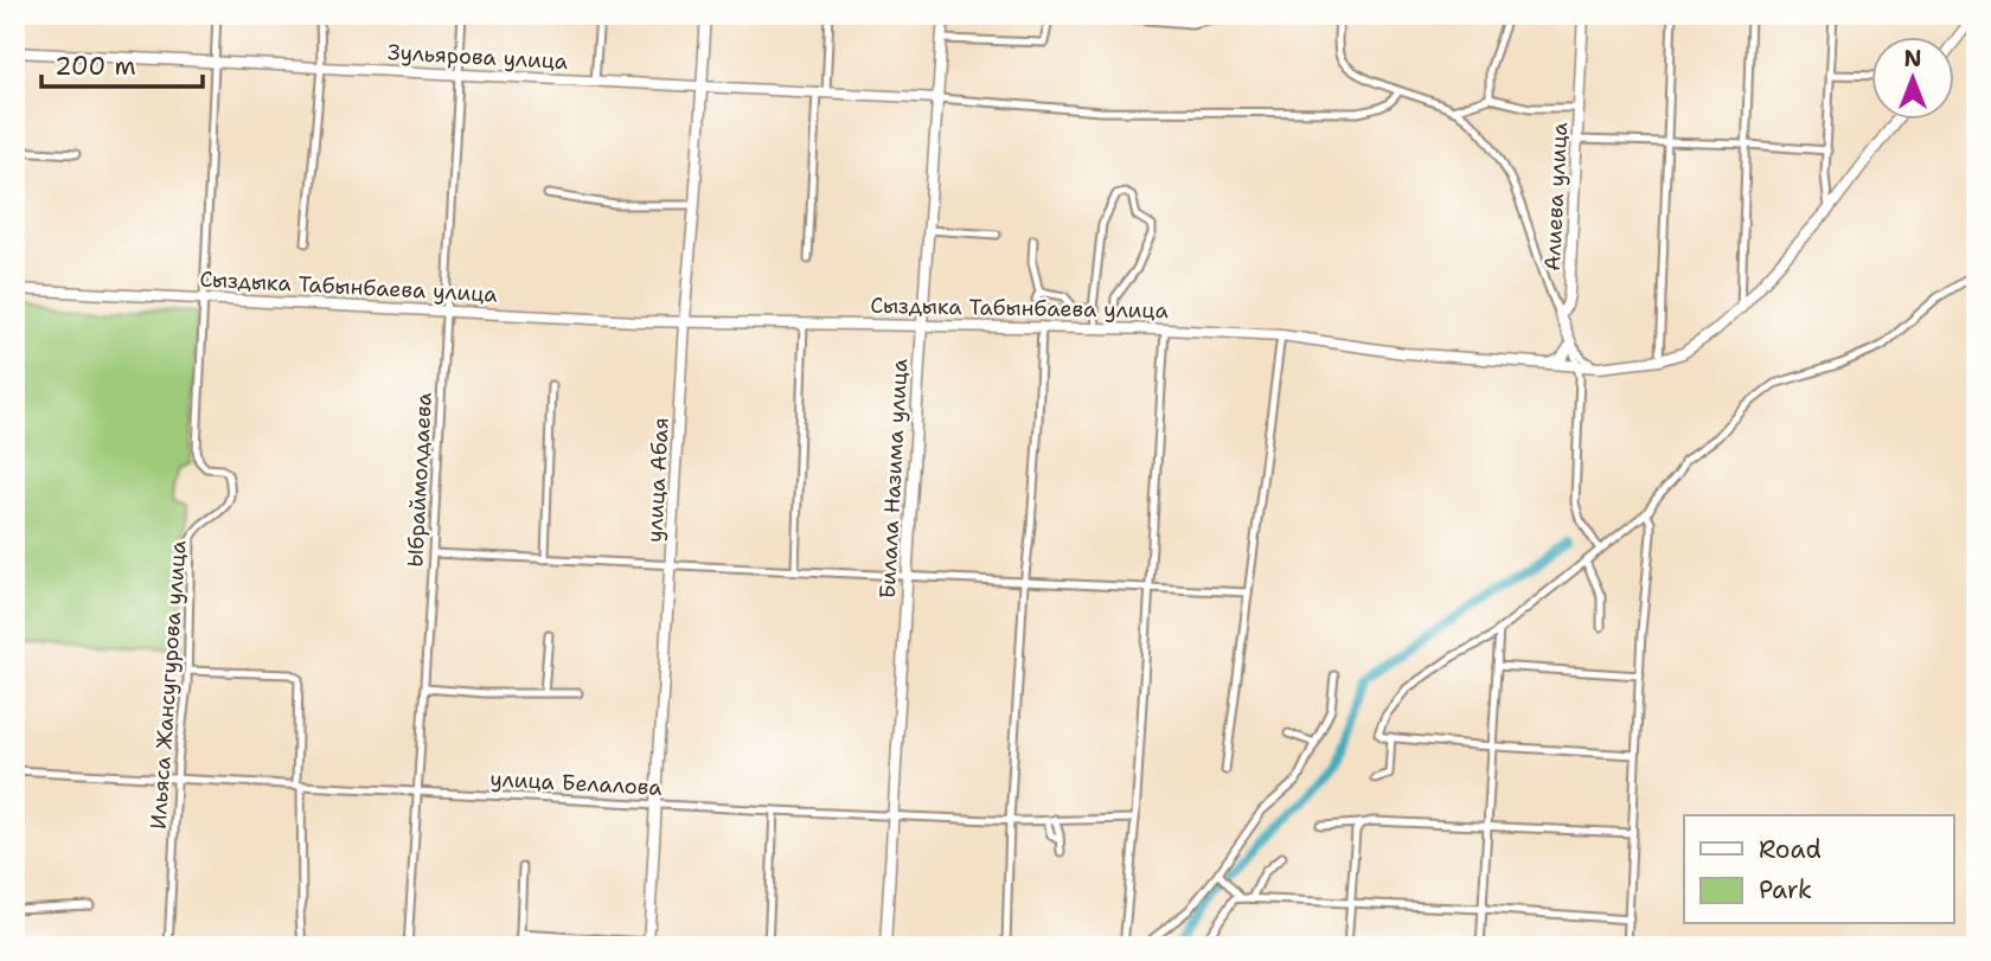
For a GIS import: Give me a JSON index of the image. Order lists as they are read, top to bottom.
{
  "streets": {
    "street": [
      "Зульярова улица",
      "Алиева улица",
      "Сыздыка Табынбаева улица",
      "Билала Назима улица",
      "Ыбраймолдаева",
      "улица Абая",
      "Ильяса Жансугурова улица",
      "улица Белалова"
    ]
  },
  "crossings": [
    ["Зульярова улица", "Билала Назима улица"],
    ["Зульярова улица", "Ыбраймолдаева"],
    ["Зульярова улица", "улица Абая"],
    ["Зульярова улица", "Ильяса Жансугурова улица"],
    ["Сыздыка Табынбаева улица", "Билала Назима улица"],
    ["Сыздыка Табынбаева улица", "Ыбраймолдаева"],
    ["Сыздыка Табынбаева улица", "улица Абая"],
    ["Сыздыка Табынбаева улица", "Ильяса Жансугурова улица"],
    ["Билала Назима улица", "улица Белалова"],
    ["Ыбраймолдаева", "улица Белалова"],
    ["улица Абая", "улица Белалова"],
    ["Ильяса Жансугурова улица", "улица Белалова"]
  ],
  "legend": ["Road", "Park"],
  "scale_bar": "200 m",
  "north": "top"
}
